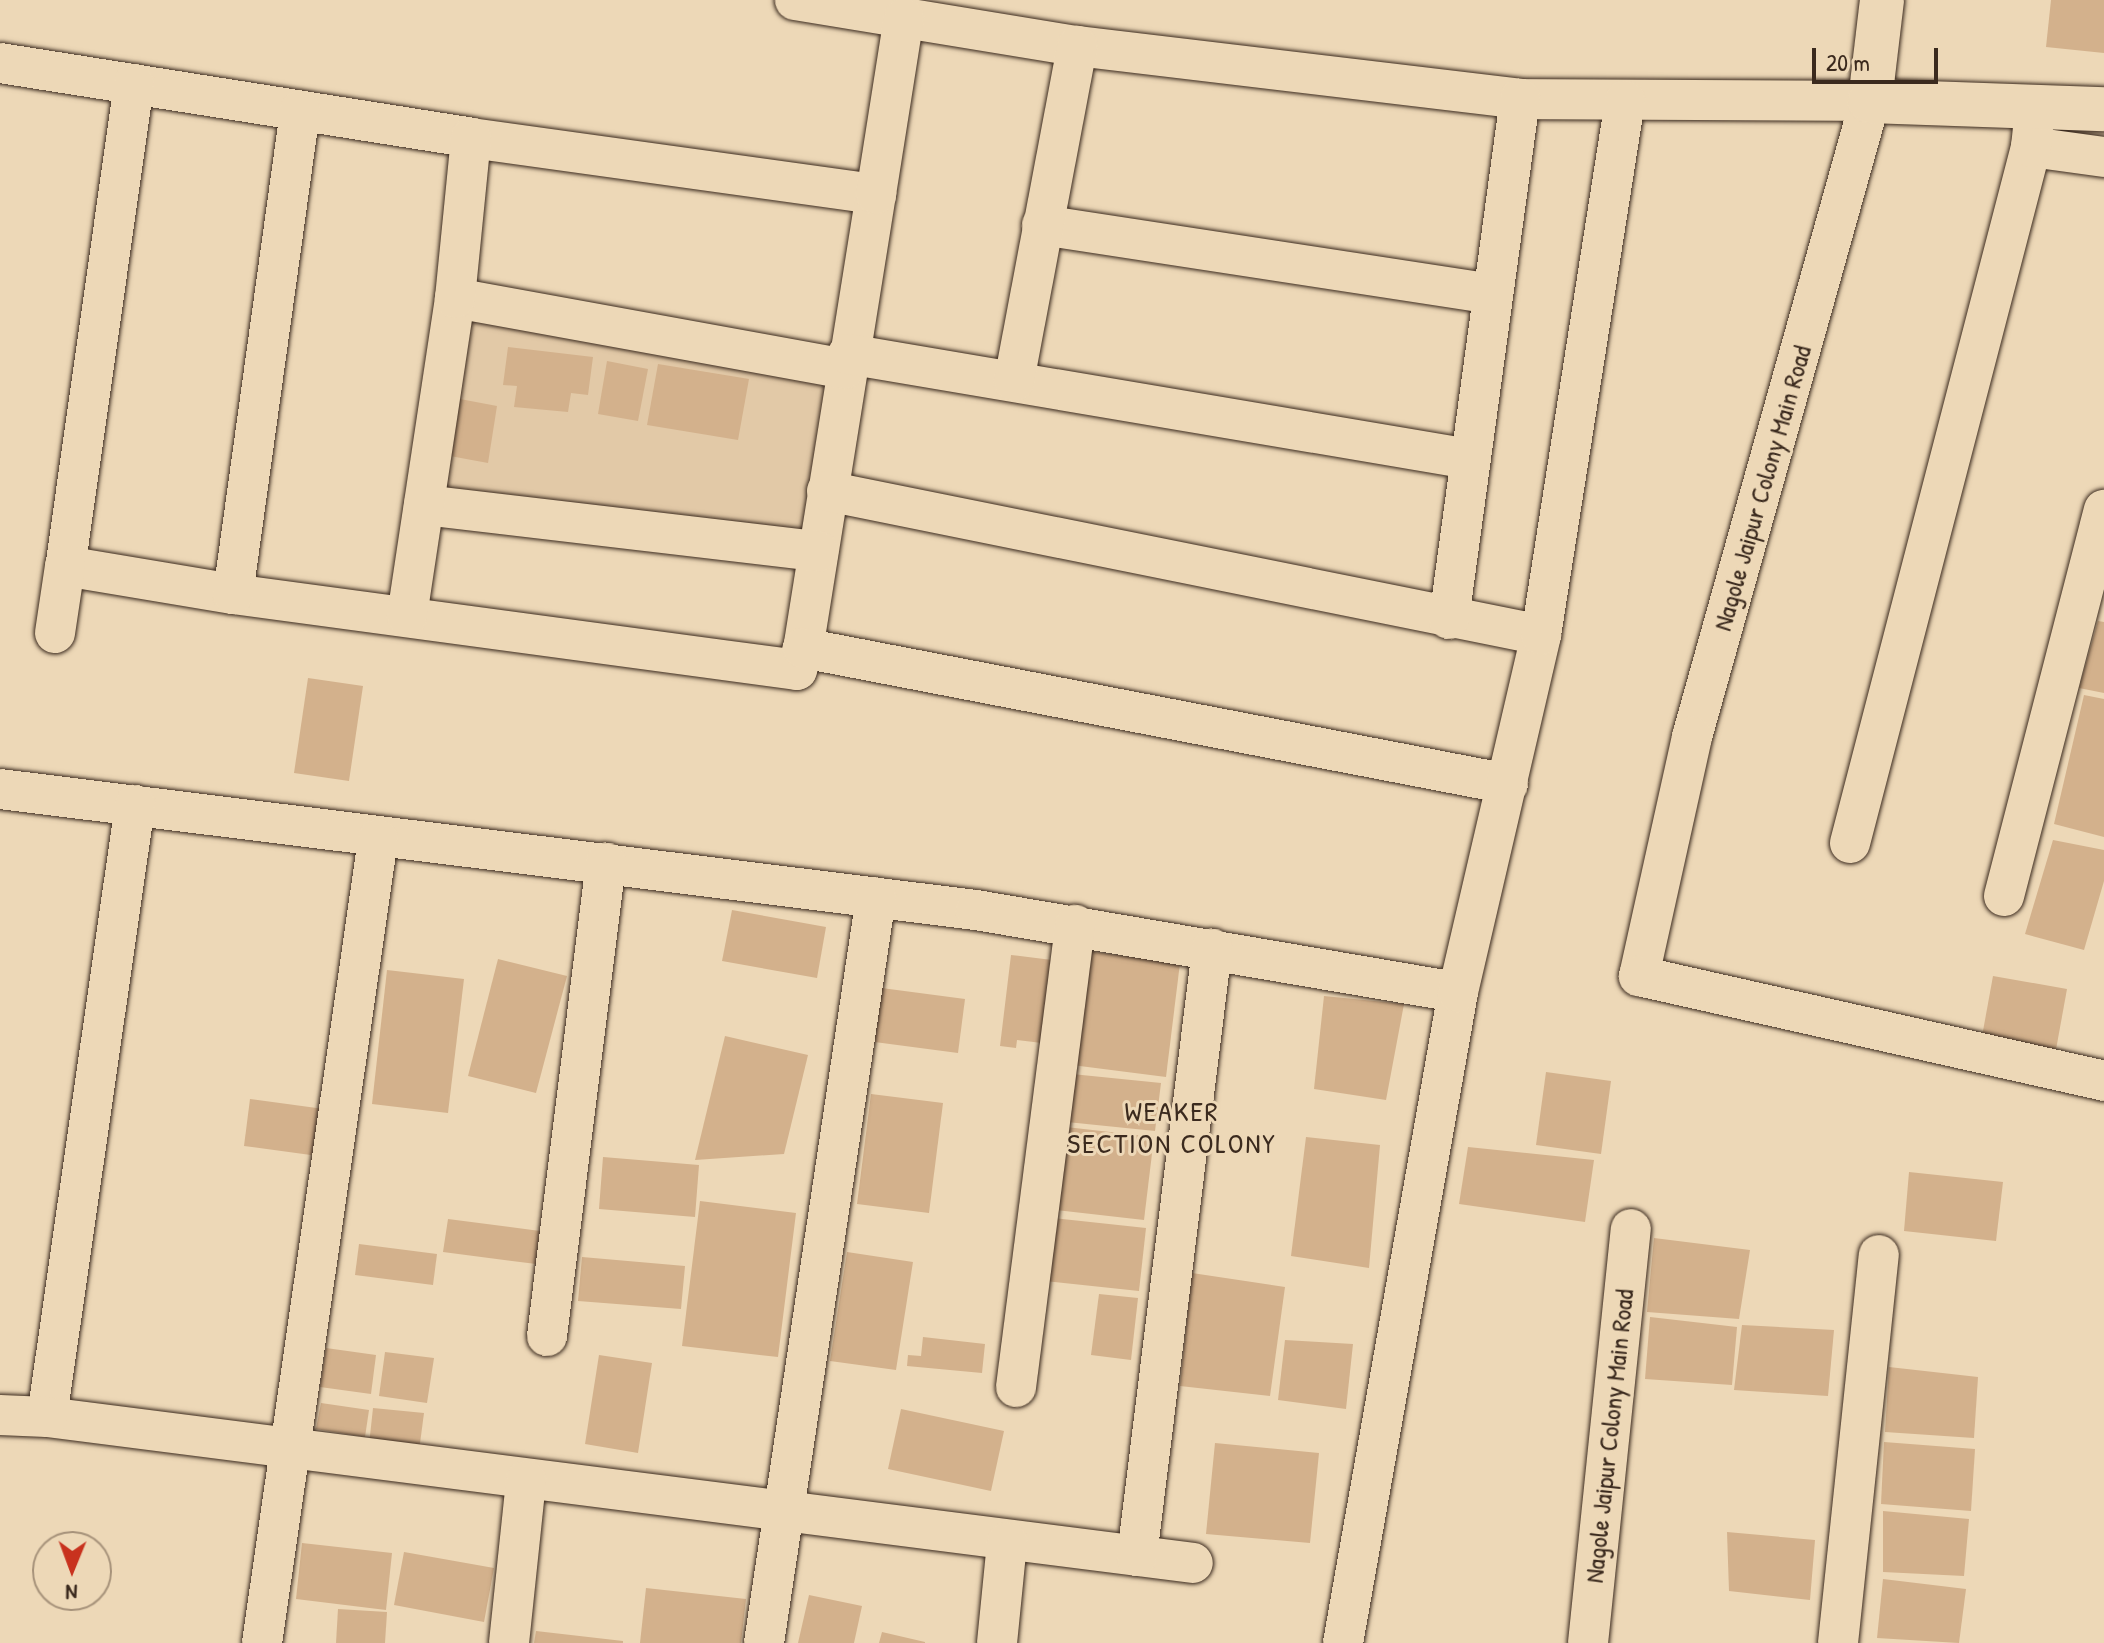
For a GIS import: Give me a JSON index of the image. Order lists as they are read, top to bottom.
{
  "streets": {
    "street": ["Nagole Jaipur Colony Main Road"]
  },
  "districts": ["WEAKER SECTION COLONY"],
  "scale_bar": "20 m",
  "north": "bottom"
}
